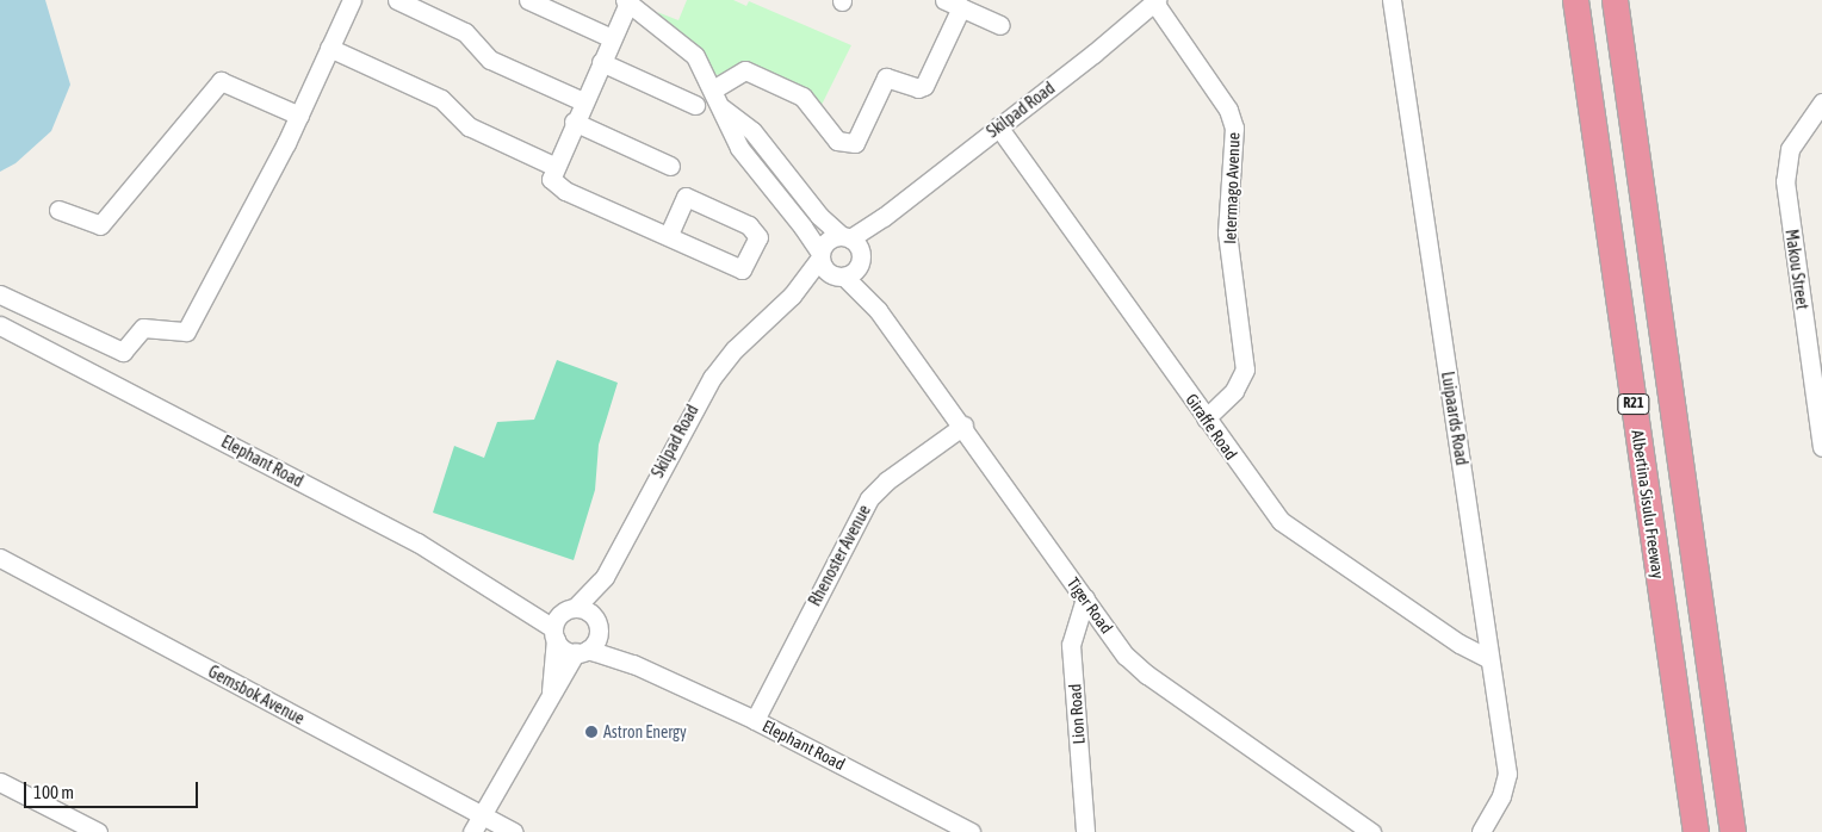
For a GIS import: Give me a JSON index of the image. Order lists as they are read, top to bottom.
{
  "streets": {
    "highway": ["R21", "Albertina Sisulu Freeway"],
    "street": [
      "Skilpad Road",
      "Ietermago Avenue",
      "Makou Street",
      "Luipaards Road",
      "Giraffe Road",
      "Elephant Road",
      "Rhenoster Avenue",
      "Tiger Road",
      "Gemsbok Avenue",
      "Lion Road"
    ]
  },
  "crossings": [
    ["Skilpad Road", "Ietermago Avenue"],
    ["Skilpad Road", "Giraffe Road"],
    ["Skilpad Road", "Elephant Road"],
    ["Skilpad Road", "Tiger Road"],
    ["Ietermago Avenue", "Giraffe Road"],
    ["Luipaards Road", "Giraffe Road"],
    ["Elephant Road", "Rhenoster Avenue"],
    ["Rhenoster Avenue", "Tiger Road"],
    ["Tiger Road", "Lion Road"]
  ],
  "places": ["Astron Energy"],
  "scale_bar": "100 m"
}
